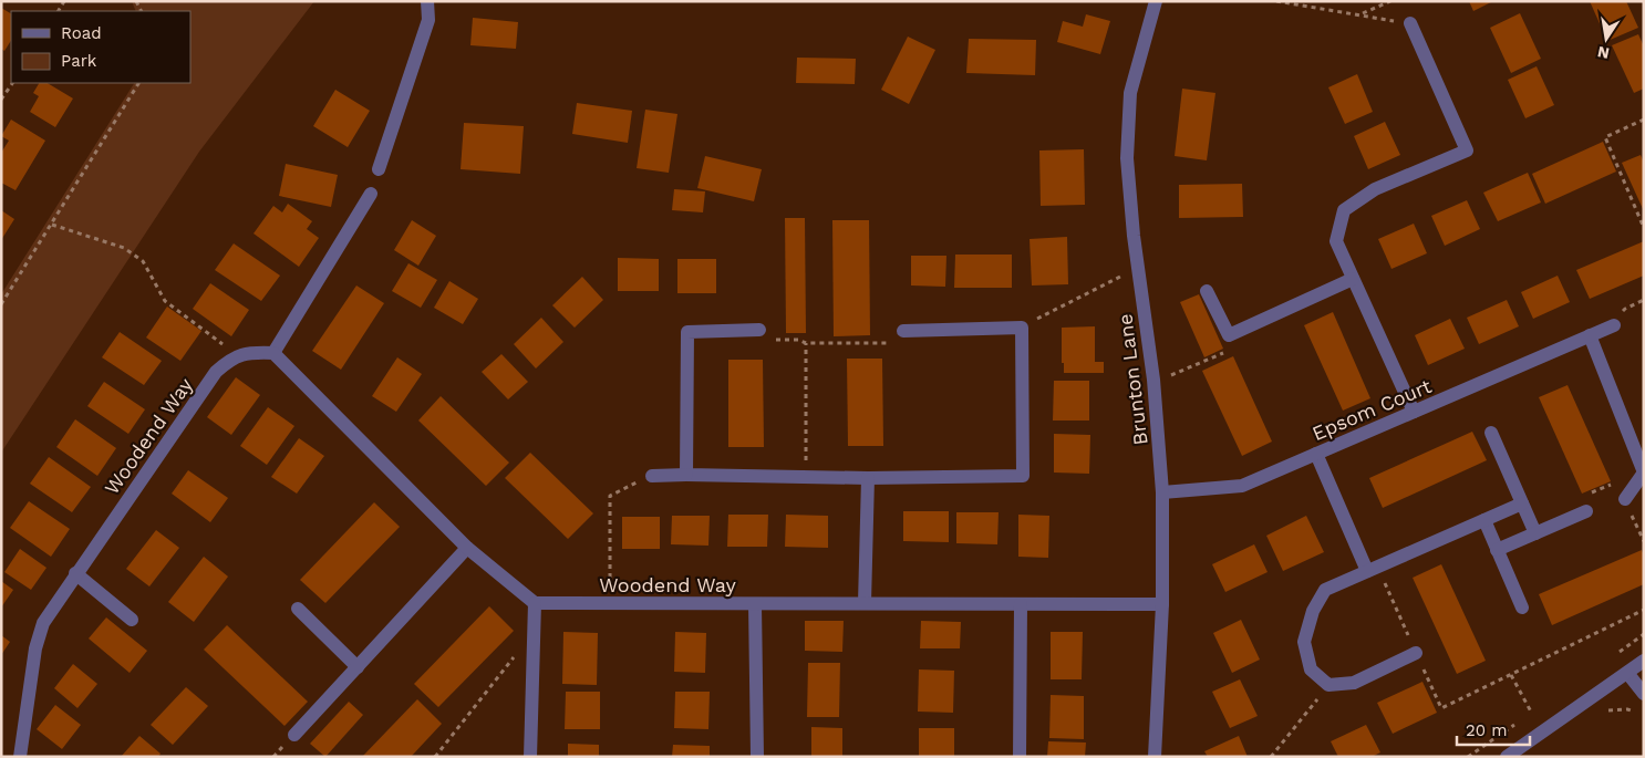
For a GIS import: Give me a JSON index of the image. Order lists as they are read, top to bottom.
{
  "streets": {
    "street": ["Brunton Lane", "Epsom Court", "Woodend Way"]
  },
  "crossings": [
    ["Brunton Lane", "Epsom Court"],
    ["Brunton Lane", "Woodend Way"]
  ],
  "legend": ["Road", "Park"],
  "scale_bar": "20 m",
  "north": "bottom"
}
